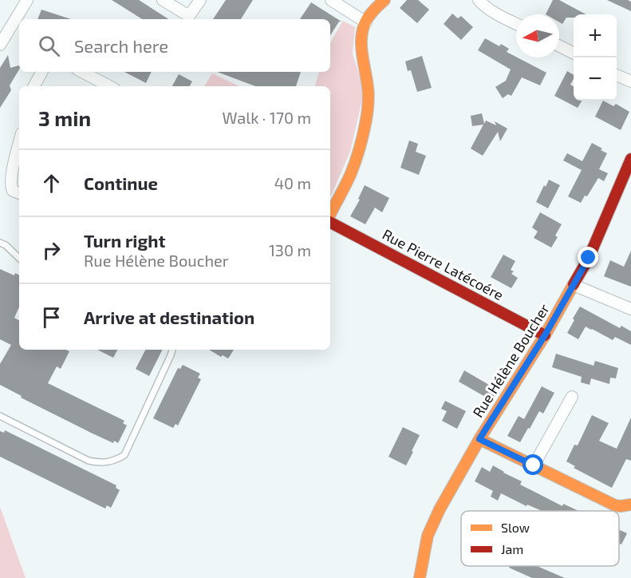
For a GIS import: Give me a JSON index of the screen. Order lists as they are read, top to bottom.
{
  "streets": {
    "street": ["Rue Pierre Latécoére", "Rue Hélène Boucher"]
  },
  "crossings": [
    ["Rue Pierre Latécoére", "Rue Hélène Boucher"]
  ],
  "legend": ["Slow", "Jam"],
  "north": "left",
  "page": {
    "map_buttons": ["+", "−"],
    "search": "Search here",
    "heading": ["3 min", "Walk · 170 m"],
    "list": [
      ["Continue", "40 m"],
      ["Turn right", "Rue Hélène Boucher", "130 m"],
      "Arrive at destination"
    ]
  }
}
